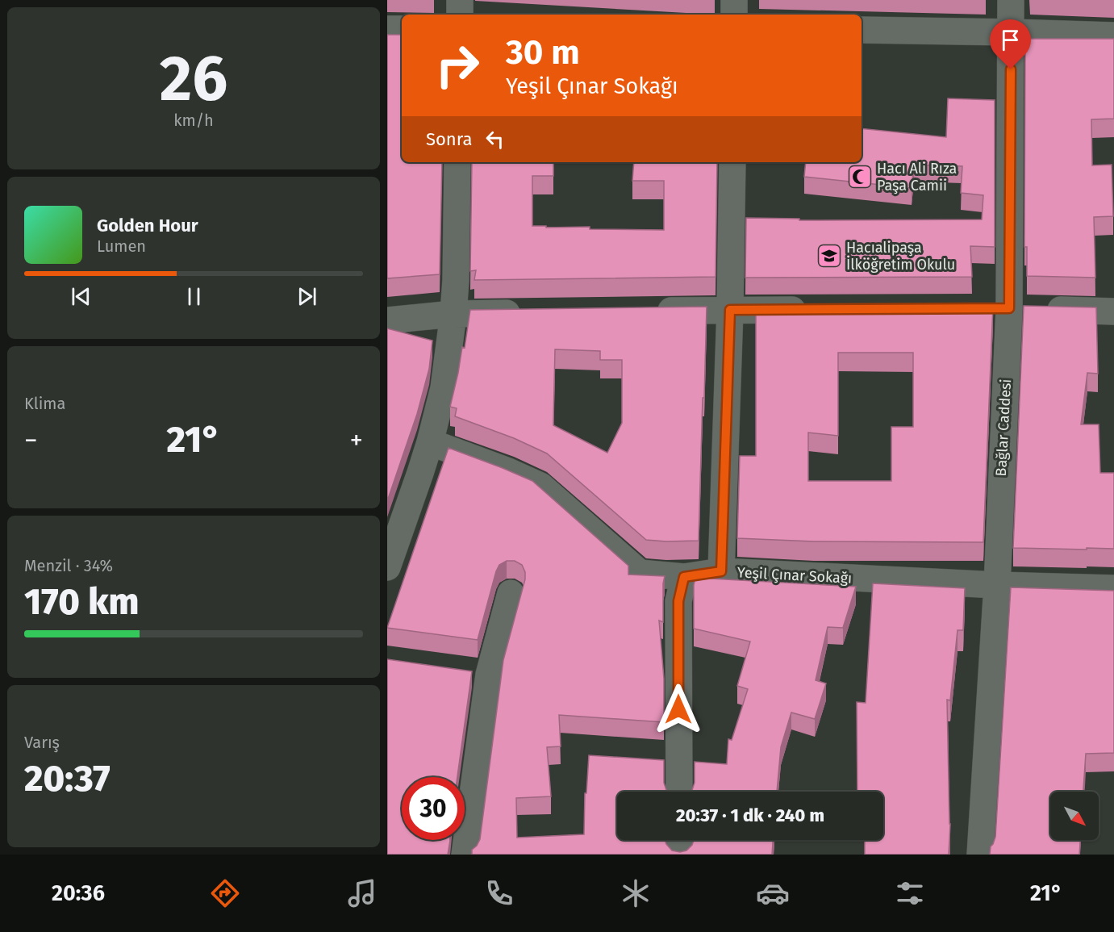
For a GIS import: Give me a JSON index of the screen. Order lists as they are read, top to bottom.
{
  "streets": {
    "street": ["Bağlar Caddesi", "Yeşil Çınar Sokağı"]
  },
  "crossings": [
    ["Bağlar Caddesi", "Yeşil Çınar Sokağı"]
  ],
  "places": {
    "mosque": ["Hacı Ali Rıza Paşa Camii"],
    "school or university": ["Hacıalipaşa İlköğretim Okulu"]
  },
  "north": "bottom right",
  "page": {
    "tile": [
      ["26", "km/h"],
      "Klima",
      ["Menzil · 34%", "170 km"],
      ["Varış", "20:37"]
    ],
    "turn": ["30 m", "Yeşil Çınar Sokağı"],
    "then": "Sonra",
    "song": ["Golden Hour", "Lumen"],
    "heat": ["−", "21°", "+"],
    "limit": "30",
    "trip": "20:37 · 1 dk · 240 m",
    "tabs": ["20:36", "21°"]
  }
}
